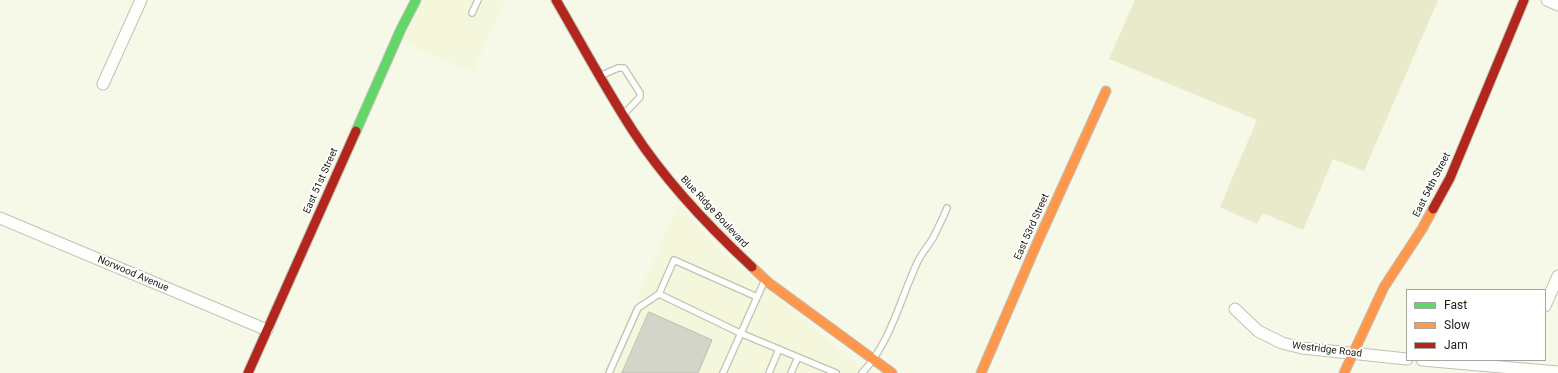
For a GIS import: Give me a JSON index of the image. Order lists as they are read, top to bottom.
{
  "streets": {
    "street": [
      "East 51st Street",
      "East 54th Street",
      "Blue Ridge Boulevard",
      "East 53rd Street",
      "Norwood Avenue",
      "Westridge Road"
    ]
  },
  "crossings": [
    ["East 51st Street", "Norwood Avenue"],
    ["East 54th Street", "Westridge Road"]
  ],
  "legend": ["Fast", "Slow", "Jam"]
}
